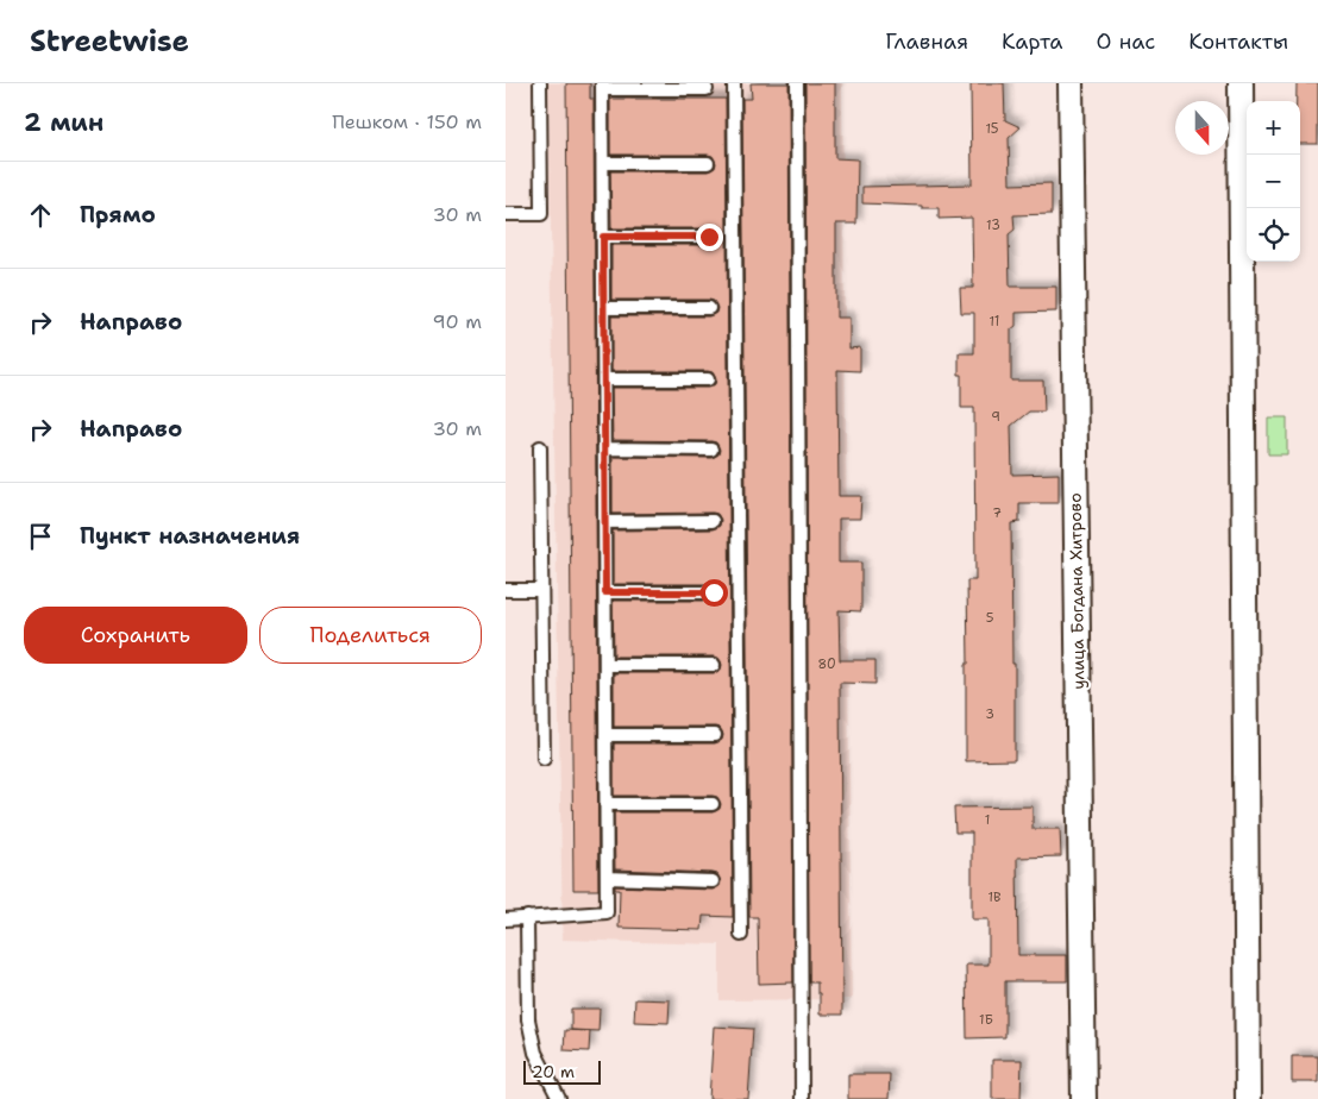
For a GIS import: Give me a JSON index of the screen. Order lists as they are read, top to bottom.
{
  "streets": {
    "street": ["улица Богдана Хитрово"]
  },
  "house_numbers": [
    "15",
    "13",
    "11",
    "9",
    "7",
    "5",
    "80",
    "3",
    "1",
    "1В",
    "1Б"
  ],
  "scale_bar": "20 m",
  "north": "bottom",
  "page": {
    "header": "Streetwise",
    "nav": [
      "Главная",
      "Карта",
      "О нас",
      "Контакты"
    ],
    "heading": ["2 мин", "Пешком · 150 m"],
    "map_buttons": ["+", "−"],
    "list": [
      ["Прямо", "30 m"],
      ["Направо", "90 m"],
      ["Направо", "30 m"],
      "Пункт назначения"
    ],
    "buttons": ["Сохранить", "Поделиться"],
    "scale": "20 m"
  }
}
